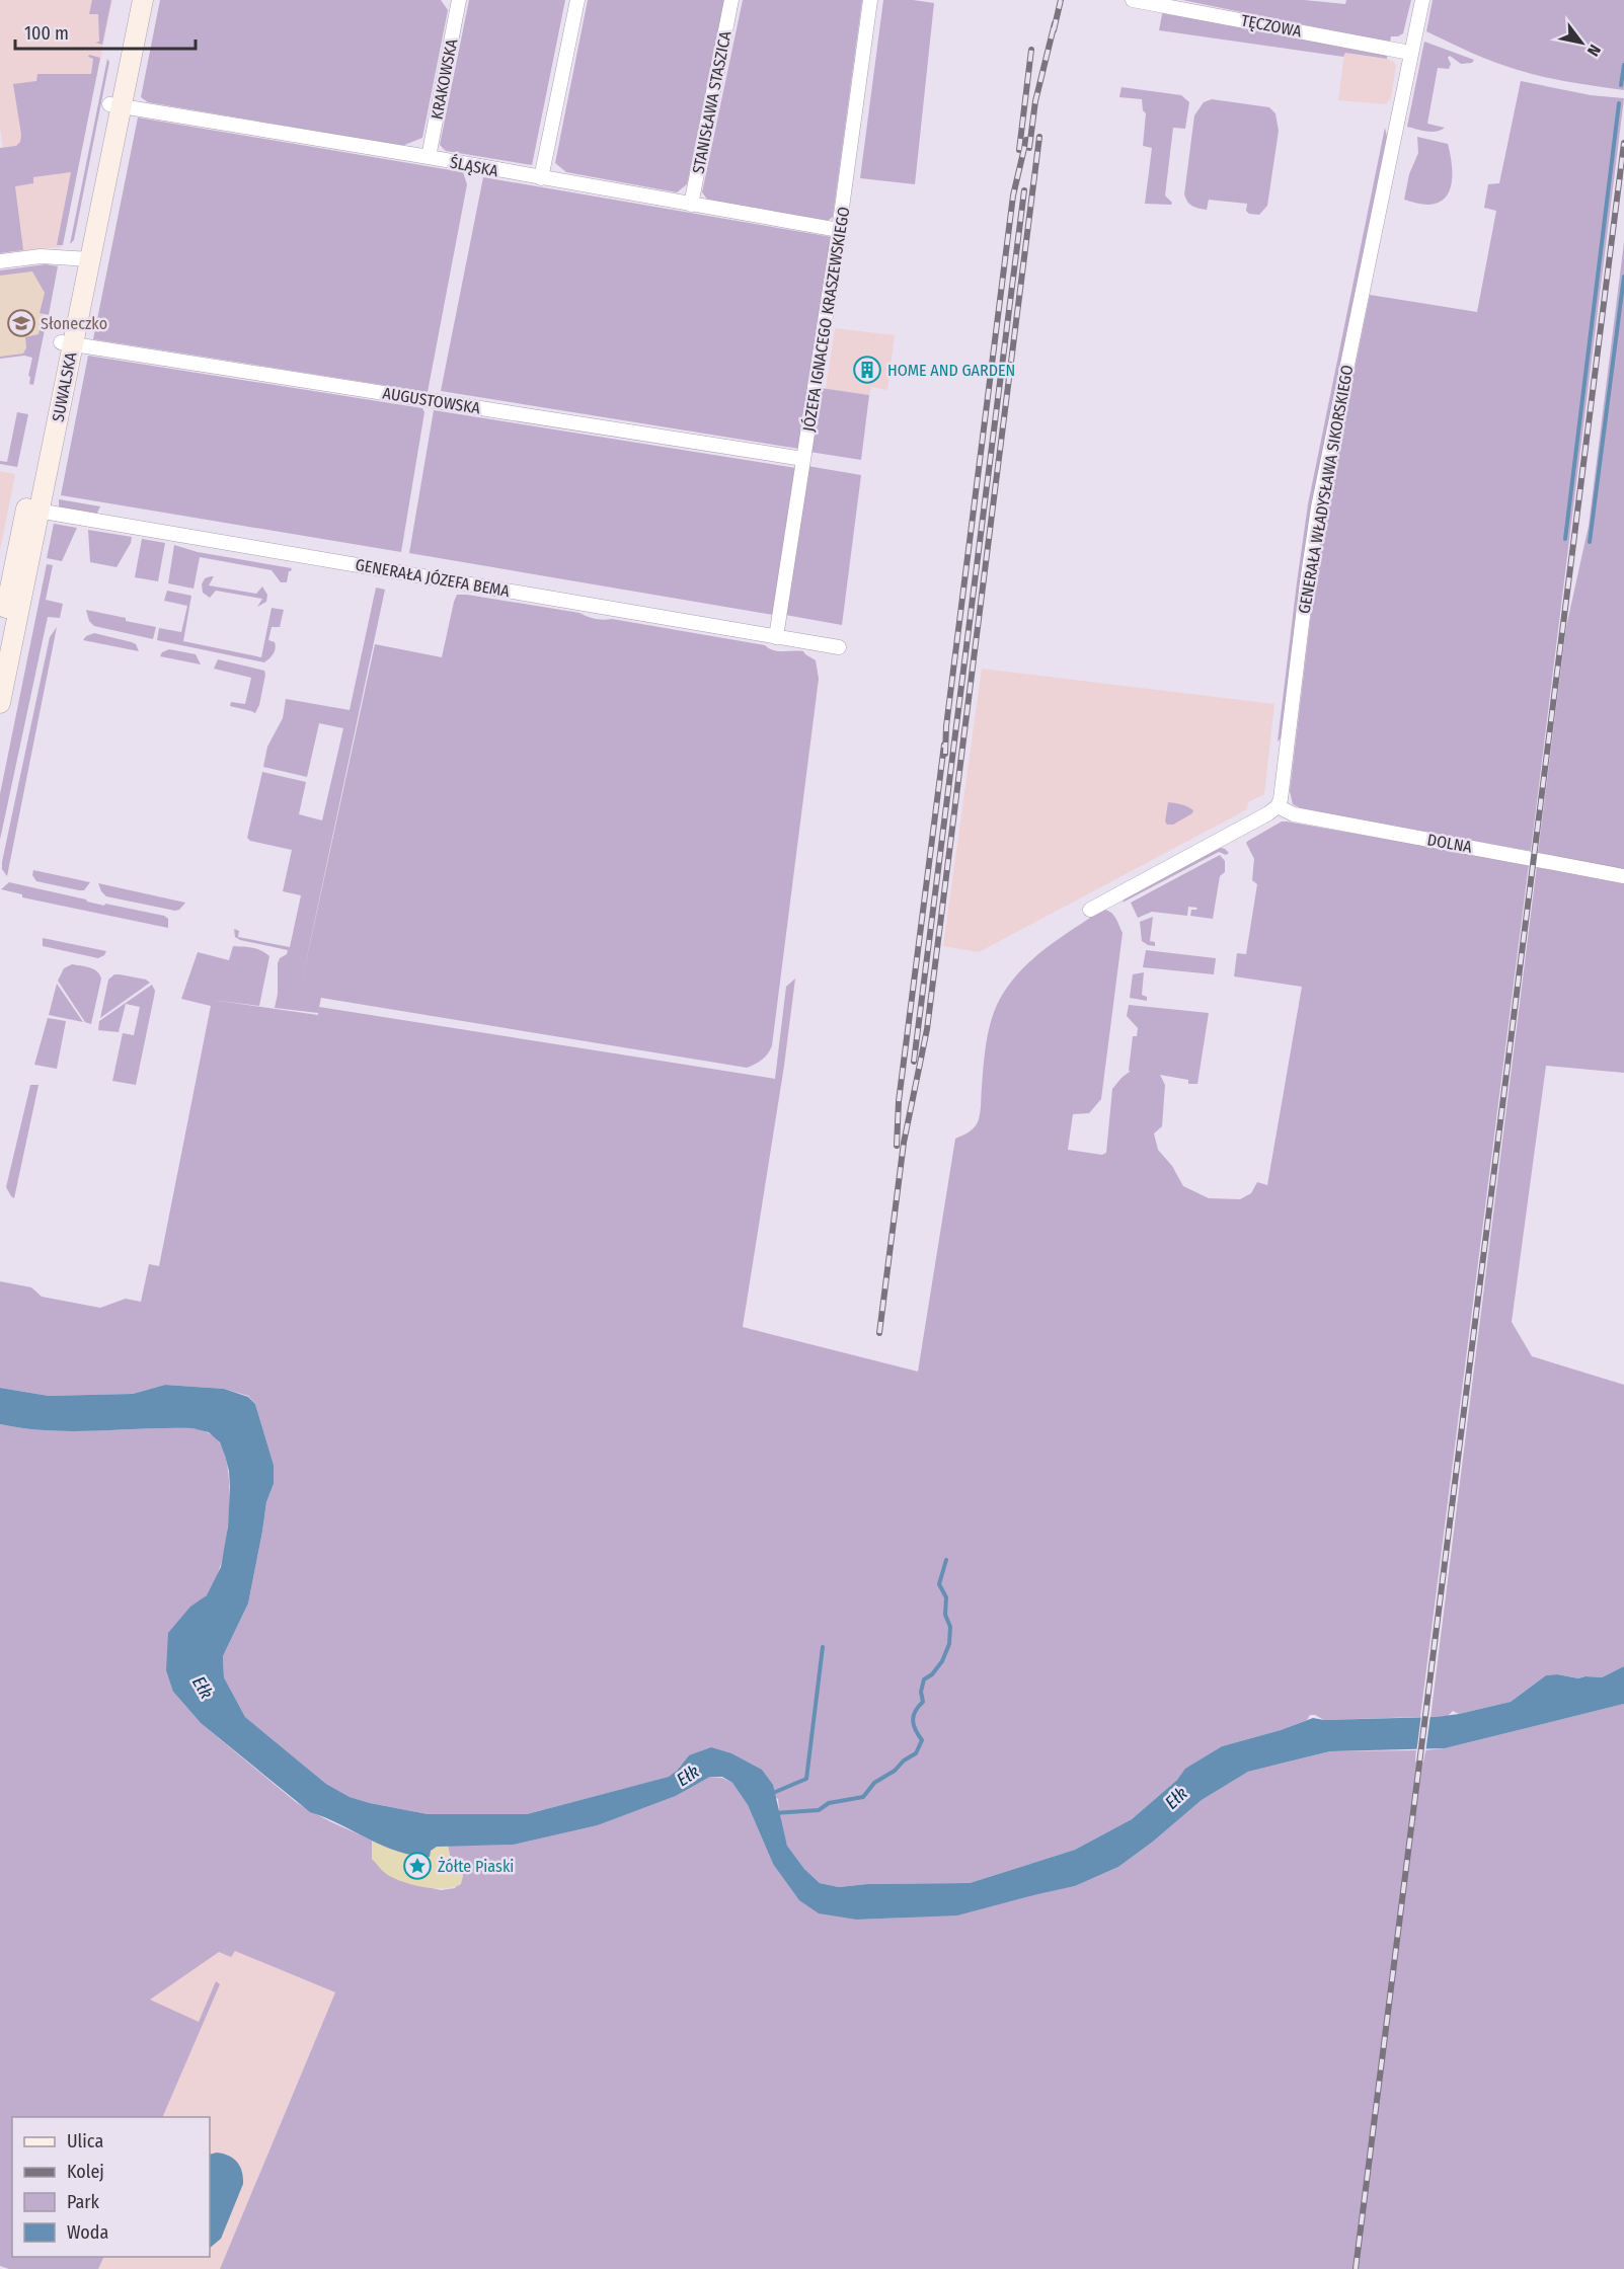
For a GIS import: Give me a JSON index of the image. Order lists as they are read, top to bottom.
{
  "streets": {
    "street": [
      "TĘCZOWA",
      "KRAKOWSKA",
      "STANISŁAWA STASZICA",
      "ŚLĄSKA",
      "JÓZEFA IGNACEGO KRASZEWSKIEGO",
      "SUWALSKA",
      "AUGUSTOWSKA",
      "GENERAŁA WŁADYSŁAWA SIKORSKIEGO",
      "GENERAŁA JÓZEFA BEMA",
      "DOLNA"
    ]
  },
  "crossings": [
    ["TĘCZOWA", "GENERAŁA WŁADYSŁAWA SIKORSKIEGO"],
    ["KRAKOWSKA", "ŚLĄSKA"],
    ["STANISŁAWA STASZICA", "ŚLĄSKA"],
    ["ŚLĄSKA", "JÓZEFA IGNACEGO KRASZEWSKIEGO"],
    ["ŚLĄSKA", "SUWALSKA"],
    ["JÓZEFA IGNACEGO KRASZEWSKIEGO", "AUGUSTOWSKA"],
    ["JÓZEFA IGNACEGO KRASZEWSKIEGO", "GENERAŁA JÓZEFA BEMA"],
    ["SUWALSKA", "AUGUSTOWSKA"],
    ["SUWALSKA", "GENERAŁA JÓZEFA BEMA"],
    ["GENERAŁA WŁADYSŁAWA SIKORSKIEGO", "DOLNA"]
  ],
  "water": ["Ełk"],
  "places": {
    "school or university": ["Słoneczko"],
    "building": ["HOME AND GARDEN"],
    "place": ["Żółte Piaski"]
  },
  "legend": [
    "Ulica",
    "Kolej",
    "Park",
    "Woda"
  ],
  "scale_bar": "100 m",
  "north": "bottom right"
}
